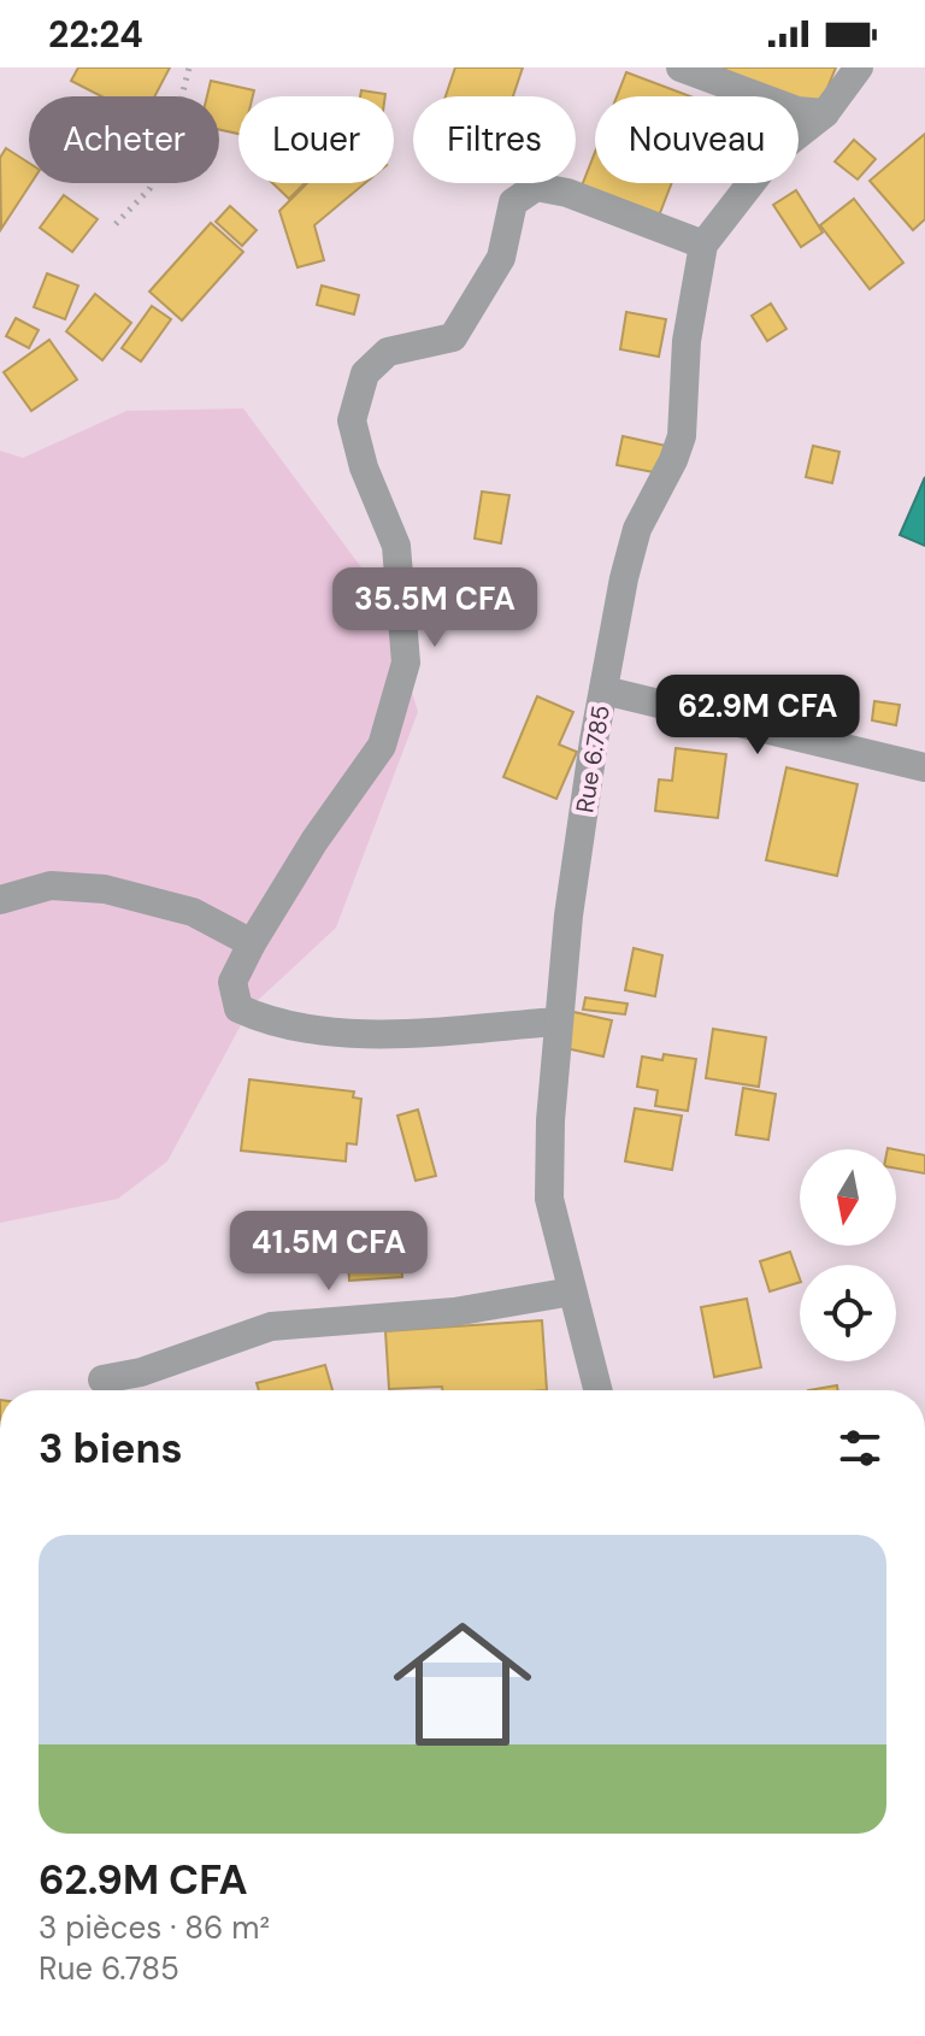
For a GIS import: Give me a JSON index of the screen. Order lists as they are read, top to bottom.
{
  "streets": {
    "street": ["Rue 6.785"]
  },
  "north": "bottom",
  "page": {
    "status": "22:24",
    "chip": [
      "Acheter",
      "Louer",
      "Filtres",
      "Nouveau"
    ],
    "price": ["35.5M CFA", "62.9M CFA", "41.5M CFA"],
    "heading": "3 biens",
    "list": [
      {
        "name": "62.9M CFA",
        "note": "3 pièces · 86 m² · Rue 6.785"
      }
    ]
  }
}
